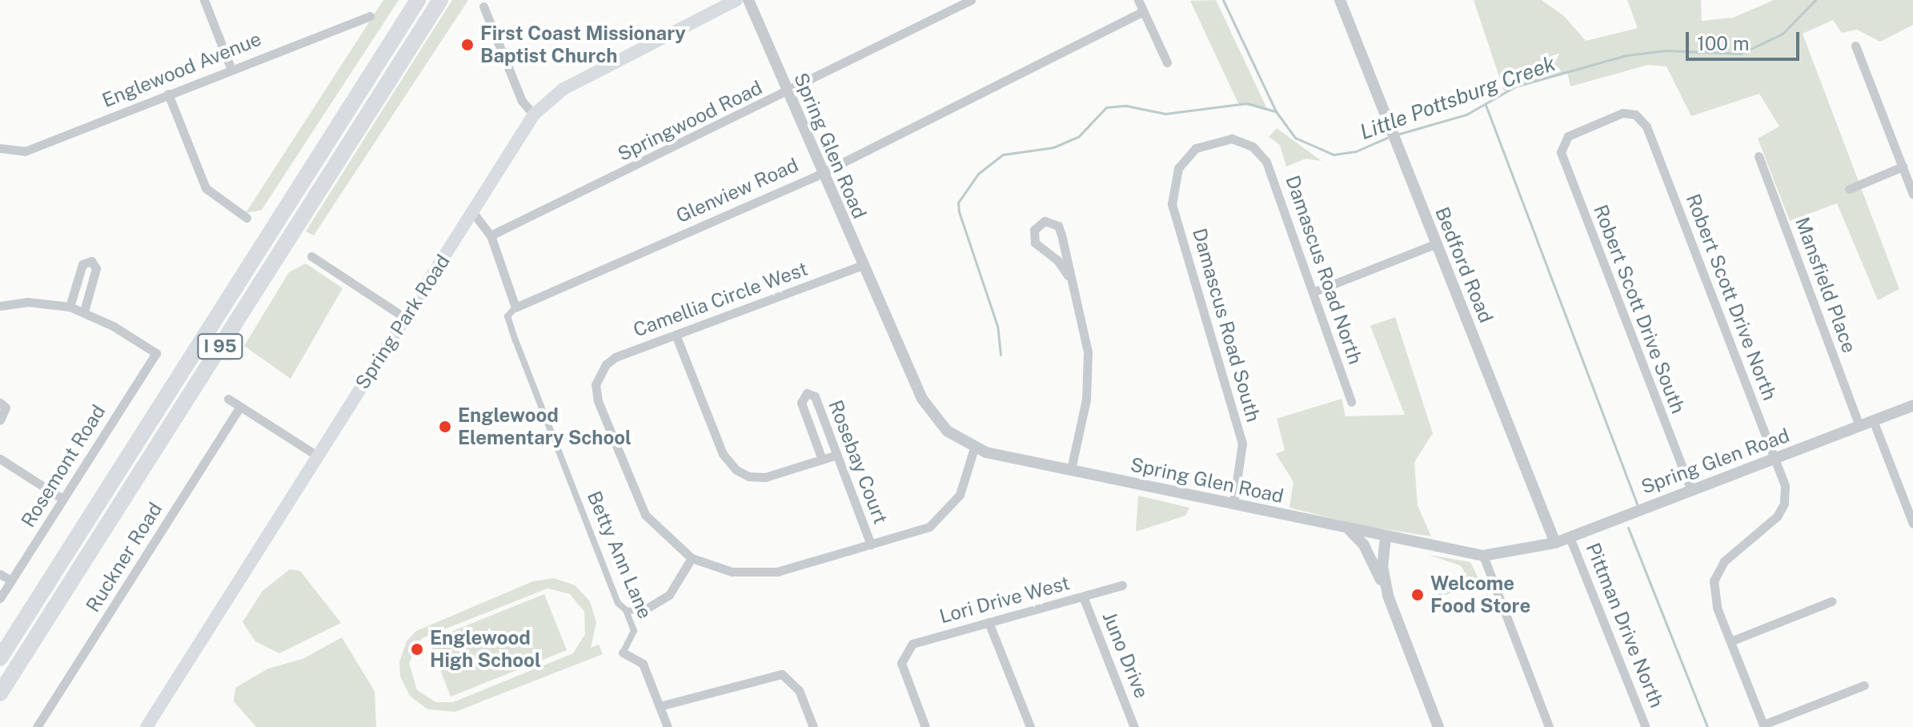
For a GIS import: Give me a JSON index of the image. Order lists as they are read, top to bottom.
{
  "streets": {
    "highway": ["I 95"],
    "main road": ["Spring Park Road"],
    "street": [
      "Englewood Avenue",
      "Springwood Road",
      "Spring Glen Road",
      "Glenview Road",
      "Bedford Road",
      "Damascus Road North",
      "Mansfield Place",
      "Robert Scott Drive North",
      "Camellia Circle West",
      "Robert Scott Drive South",
      "Damascus Road South",
      "Rosebay Court",
      "Rosemont Road",
      "Betty Ann Lane",
      "Ruckner Road",
      "Lori Drive West",
      "Pittman Drive North",
      "Juno Drive"
    ]
  },
  "crossings": [
    ["Springwood Road", "Spring Glen Road"],
    ["Springwood Road", "Betty Ann Lane"],
    ["Spring Glen Road", "Glenview Road"],
    ["Spring Glen Road", "Bedford Road"],
    ["Spring Glen Road", "Mansfield Place"],
    ["Spring Glen Road", "Robert Scott Drive North"],
    ["Spring Glen Road", "Camellia Circle West"],
    ["Spring Glen Road", "Robert Scott Drive South"],
    ["Spring Glen Road", "Damascus Road South"],
    ["Spring Glen Road", "Pittman Drive North"],
    ["Glenview Road", "Betty Ann Lane"],
    ["Damascus Road North", "Damascus Road South"],
    ["Robert Scott Drive North", "Robert Scott Drive South"],
    ["Spring Park Road", "Betty Ann Lane"],
    ["Lori Drive West", "Juno Drive"]
  ],
  "water": ["Little Pottsburg Creek"],
  "places": [
    "First Coast Missionary Baptist Church",
    "Englewood Elementary School",
    "Welcome Food Store",
    "Englewood High School"
  ],
  "scale_bar": "100 m"
}
